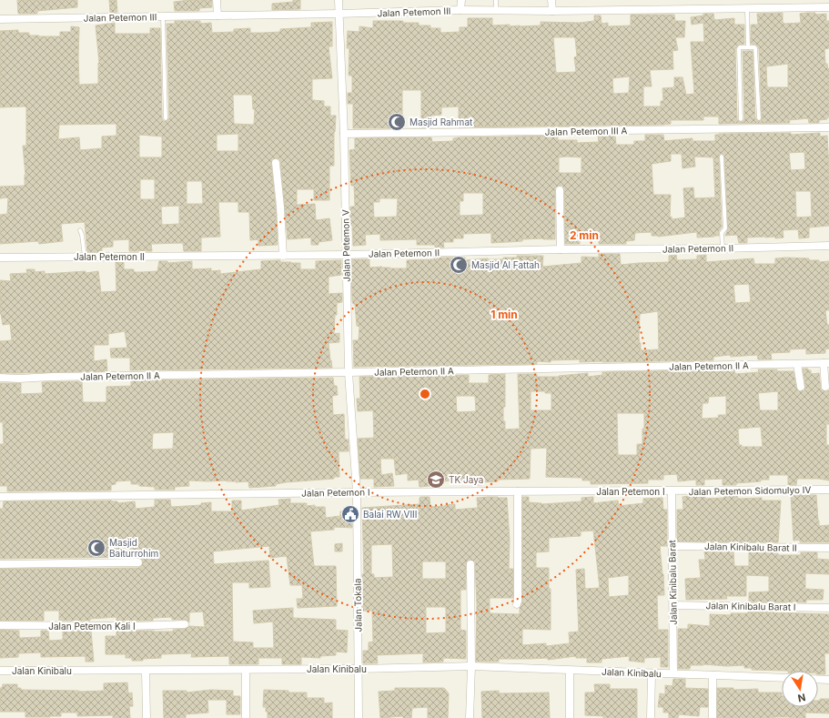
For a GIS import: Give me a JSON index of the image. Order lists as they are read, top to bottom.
{
  "streets": {
    "street": [
      "Jalan Petemon III",
      "Jalan Petemon III A",
      "Jalan Petemon V",
      "Jalan Petemon II",
      "Jalan Petemon II A",
      "Jalan Petemon Sidomulyo IV",
      "Jalan Petemon I",
      "Jalan Kinibalu Barat II",
      "Jalan Kinibalu Barat",
      "Jalan Tokala",
      "Jalan Kinibalu Barat I",
      "Jalan Petemon Kali I",
      "Jalan Kinibalu"
    ]
  },
  "crossings": [
    ["Jalan Petemon III", "Jalan Petemon V"],
    ["Jalan Petemon III A", "Jalan Petemon V"],
    ["Jalan Petemon V", "Jalan Petemon II"],
    ["Jalan Petemon V", "Jalan Petemon II A"],
    ["Jalan Petemon V", "Jalan Petemon I"],
    ["Jalan Petemon V", "Jalan Tokala"],
    ["Jalan Petemon Sidomulyo IV", "Jalan Petemon I"],
    ["Jalan Petemon Sidomulyo IV", "Jalan Kinibalu Barat"],
    ["Jalan Petemon I", "Jalan Kinibalu Barat"],
    ["Jalan Petemon I", "Jalan Tokala"],
    ["Jalan Kinibalu Barat II", "Jalan Kinibalu Barat"],
    ["Jalan Kinibalu Barat", "Jalan Kinibalu Barat I"],
    ["Jalan Kinibalu Barat", "Jalan Kinibalu"],
    ["Jalan Tokala", "Jalan Kinibalu"]
  ],
  "places": {
    "mosque": ["Masjid Rahmat", "Masjid Al Fattah", "Masjid Baiturrohim"],
    "school or university": ["TK Jaya"],
    "public building": ["Balai RW VIII"]
  },
  "north": "bottom",
  "rings": ["2 min", "1 min"]
}
